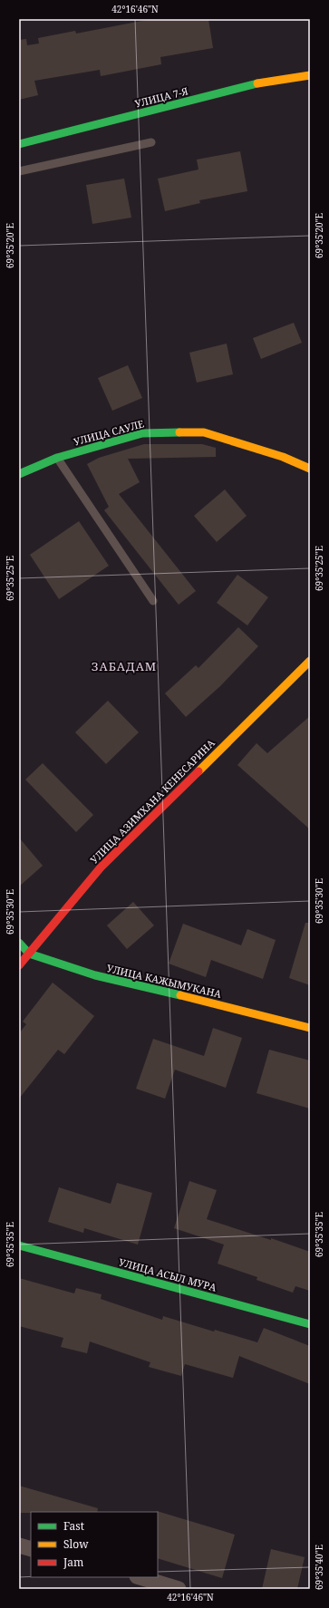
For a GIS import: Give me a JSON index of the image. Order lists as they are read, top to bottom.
{
  "streets": {
    "street": [
      "УЛИЦА 7-Я",
      "УЛИЦА САУЛЕ",
      "УЛИЦА АЗИМХАНА КЕНЕСАРИНА",
      "УЛИЦА КАЖЫМУКАНА",
      "УЛИЦА АСЫЛ МУРА"
    ]
  },
  "crossings": [
    ["УЛИЦА АЗИМХАНА КЕНЕСАРИНА", "УЛИЦА КАЖЫМУКАНА"]
  ],
  "districts": ["ЗАБАДАМ"],
  "legend": ["Fast", "Slow", "Jam"],
  "coordinates": [
    "42°16'46\"N",
    "69°35'20\"E",
    "69°35'25\"E",
    "69°35'30\"E",
    "69°35'35\"E",
    "69°35'40\"E"
  ]
}
